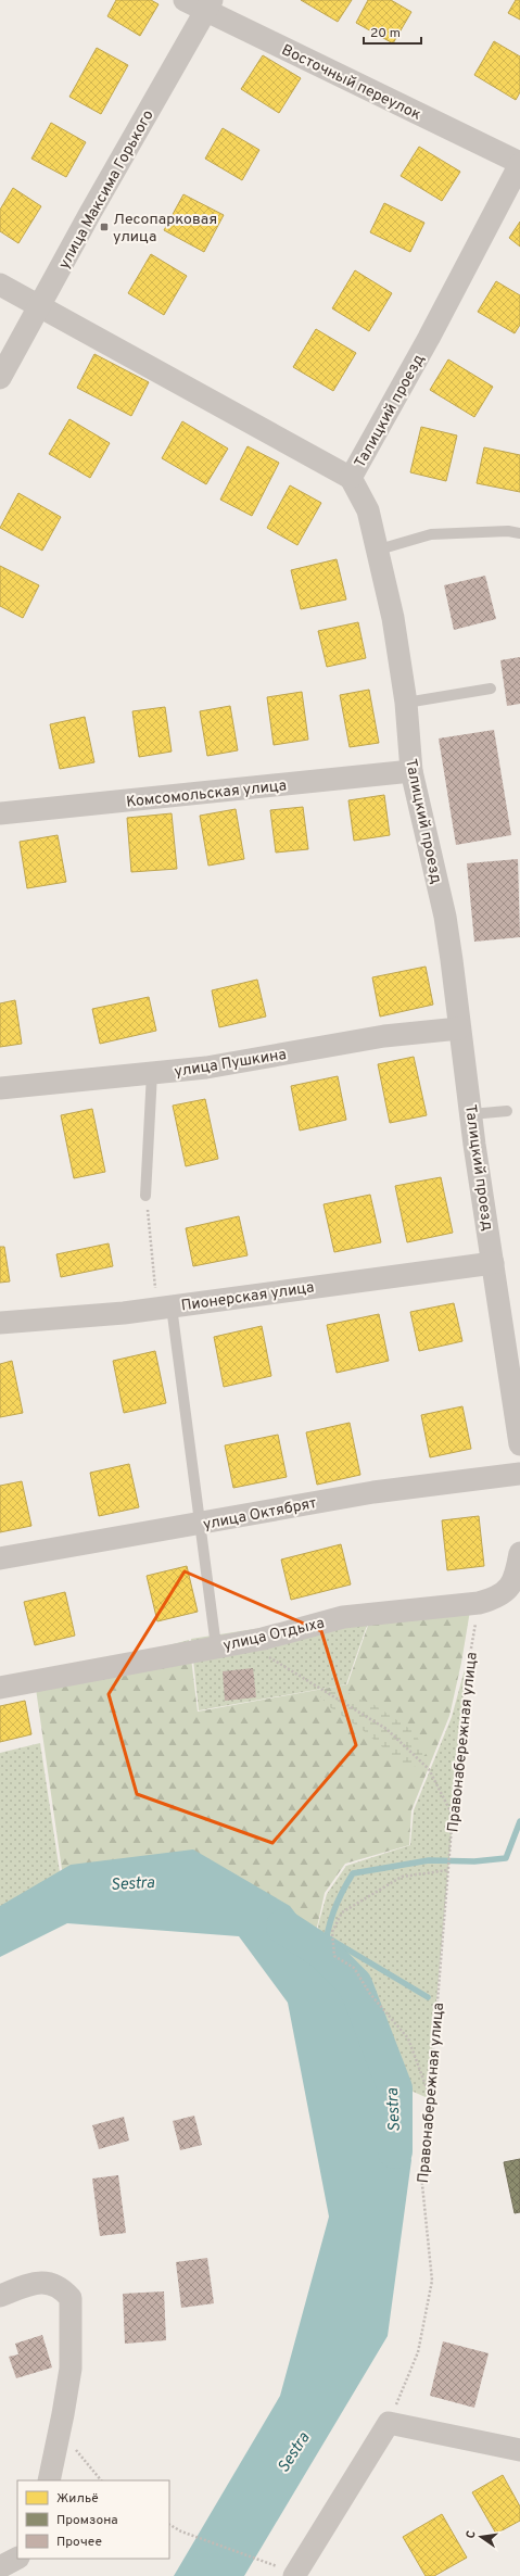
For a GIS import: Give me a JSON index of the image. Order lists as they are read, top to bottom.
{
  "streets": {
    "street": [
      "Восточный переулок",
      "улица Максима Горького",
      "Талицкий проезд",
      "Комсомольская улица",
      "улица Пушкина",
      "Пионерская улица",
      "улица Октябрят",
      "улица Отдыха"
    ],
    "path": ["Правонабережная улица"]
  },
  "crossings": [
    ["Восточный переулок", "улица Максима Горького"],
    ["Восточный переулок", "Талицкий проезд"],
    ["Талицкий проезд", "Комсомольская улица"],
    ["Талицкий проезд", "улица Пушкина"],
    ["Талицкий проезд", "Пионерская улица"],
    ["улица Отдыха", "Правонабережная улица"]
  ],
  "water": ["Sestra"],
  "places": {
    "transit": ["Лесопарковая улица"]
  },
  "legend": ["Жильё", "Промзона", "Прочее"],
  "scale_bar": "20 m",
  "north": "left"
}
